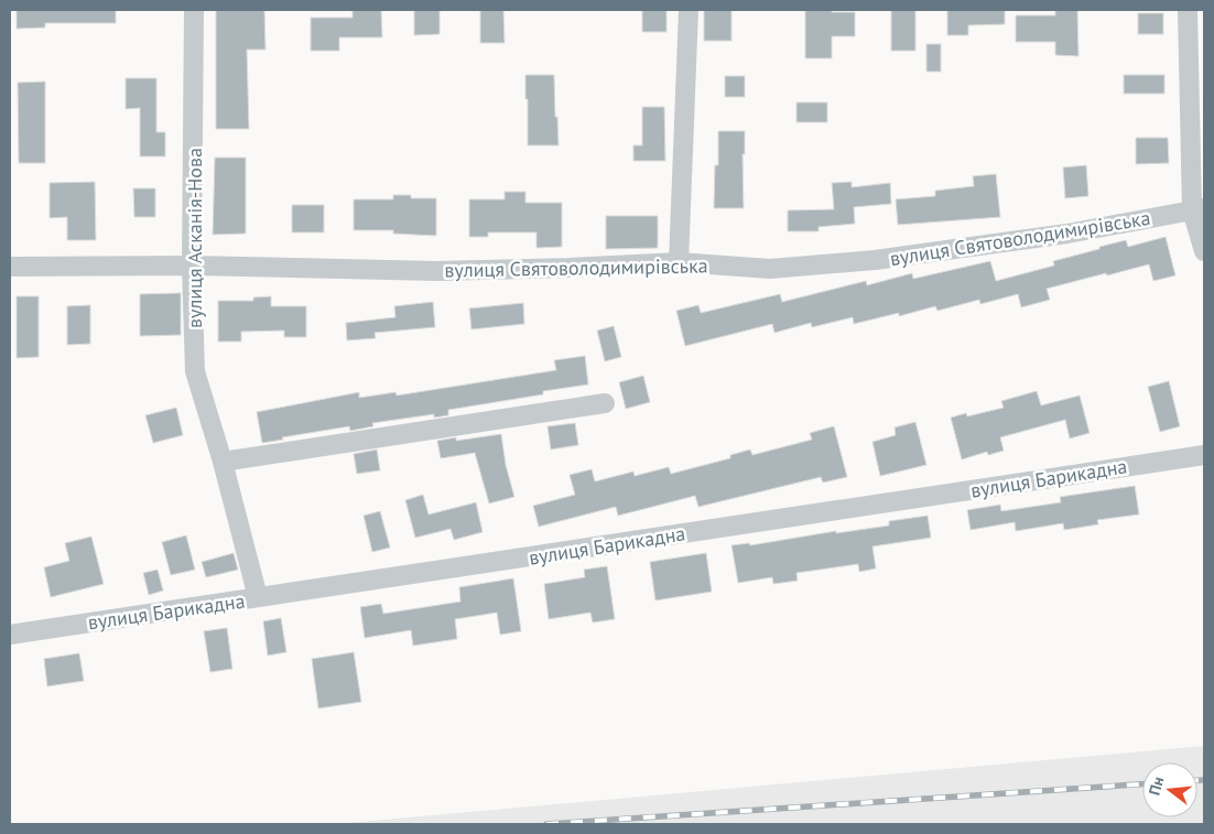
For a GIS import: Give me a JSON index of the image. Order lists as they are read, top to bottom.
{
  "streets": {
    "street": ["вулиця Асканія-Нова", "вулиця Святоволодимирівська", "вулиця Барикадна"]
  },
  "crossings": [
    ["вулиця Асканія-Нова", "вулиця Святоволодимирівська"],
    ["вулиця Асканія-Нова", "вулиця Барикадна"]
  ],
  "north": "left"
}
